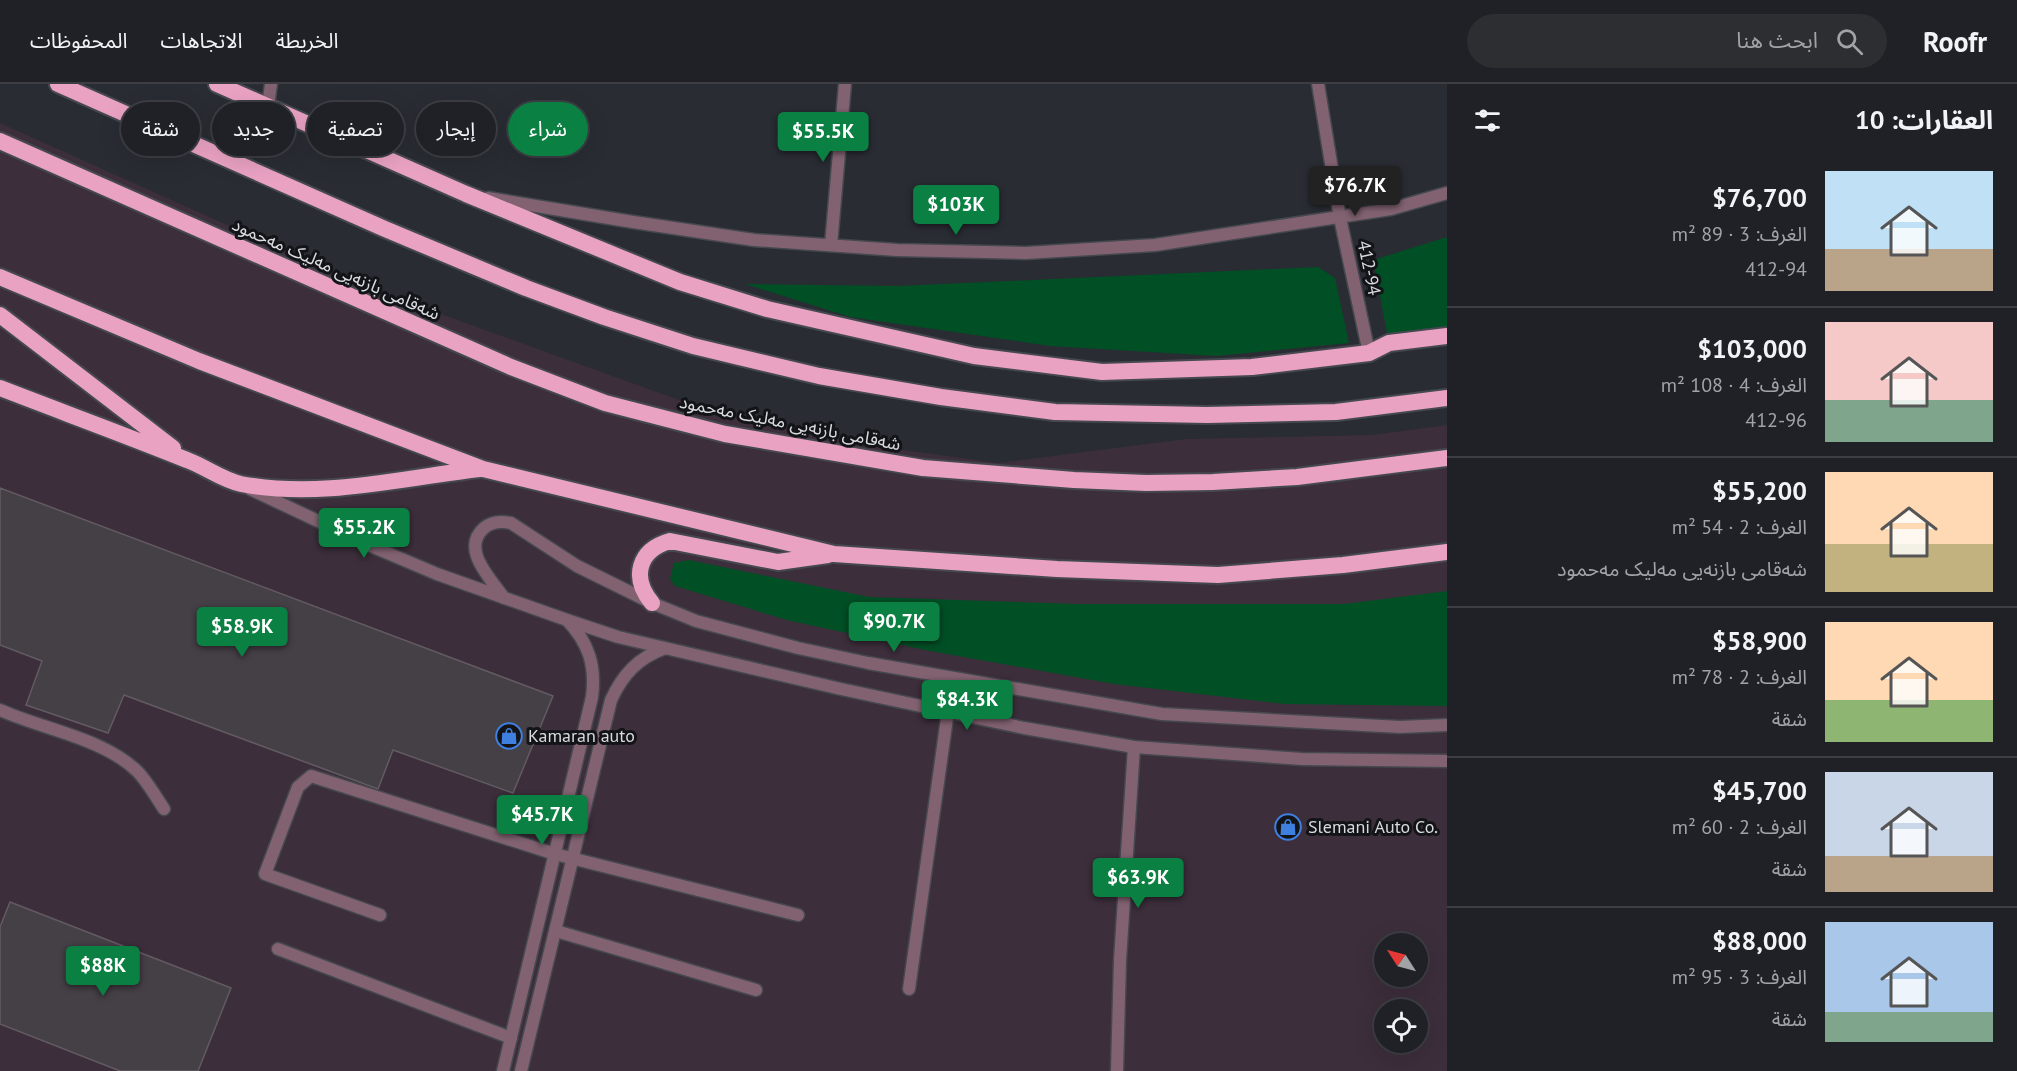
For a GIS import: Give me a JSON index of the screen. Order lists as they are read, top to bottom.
{
  "streets": {
    "highway": ["شەقامی بازنەیی مەلیک مەحمود"],
    "street": ["412-94"]
  },
  "places": {
    "shop": ["Kamaran auto", "Slemani Auto Co."]
  },
  "north": "top left",
  "page": {
    "header": "Roofr",
    "search": "ابحث هنا",
    "nav": ["الخريطة", "الاتجاهات", "المحفوظات"],
    "heading": "العقارات: 10",
    "chip": [
      "شراء",
      "إيجار",
      "تصفية",
      "جديد",
      "شقة"
    ],
    "price": [
      "$55.5K",
      "$76.7K",
      "$103K",
      "$55.2K",
      "$90.7K",
      "$58.9K",
      "$84.3K",
      "$45.7K",
      "$63.9K",
      "$88K"
    ],
    "list": [
      {
        "name": "$76,700",
        "note": "الغرف: 3 · 89 m² · 412-94"
      },
      {
        "name": "$103,000",
        "note": "الغرف: 4 · 108 m² · 412-96"
      },
      {
        "name": "$55,200",
        "note": "الغرف: 2 · 54 m² · شەقامی بازنەیی مەلیک مەحمود"
      },
      {
        "name": "$58,900",
        "note": "الغرف: 2 · 78 m² · شقة"
      },
      {
        "name": "$45,700",
        "note": "الغرف: 2 · 60 m² · شقة"
      },
      {
        "name": "$88,000",
        "note": "الغرف: 3 · 95 m² · شقة"
      }
    ]
  }
}
